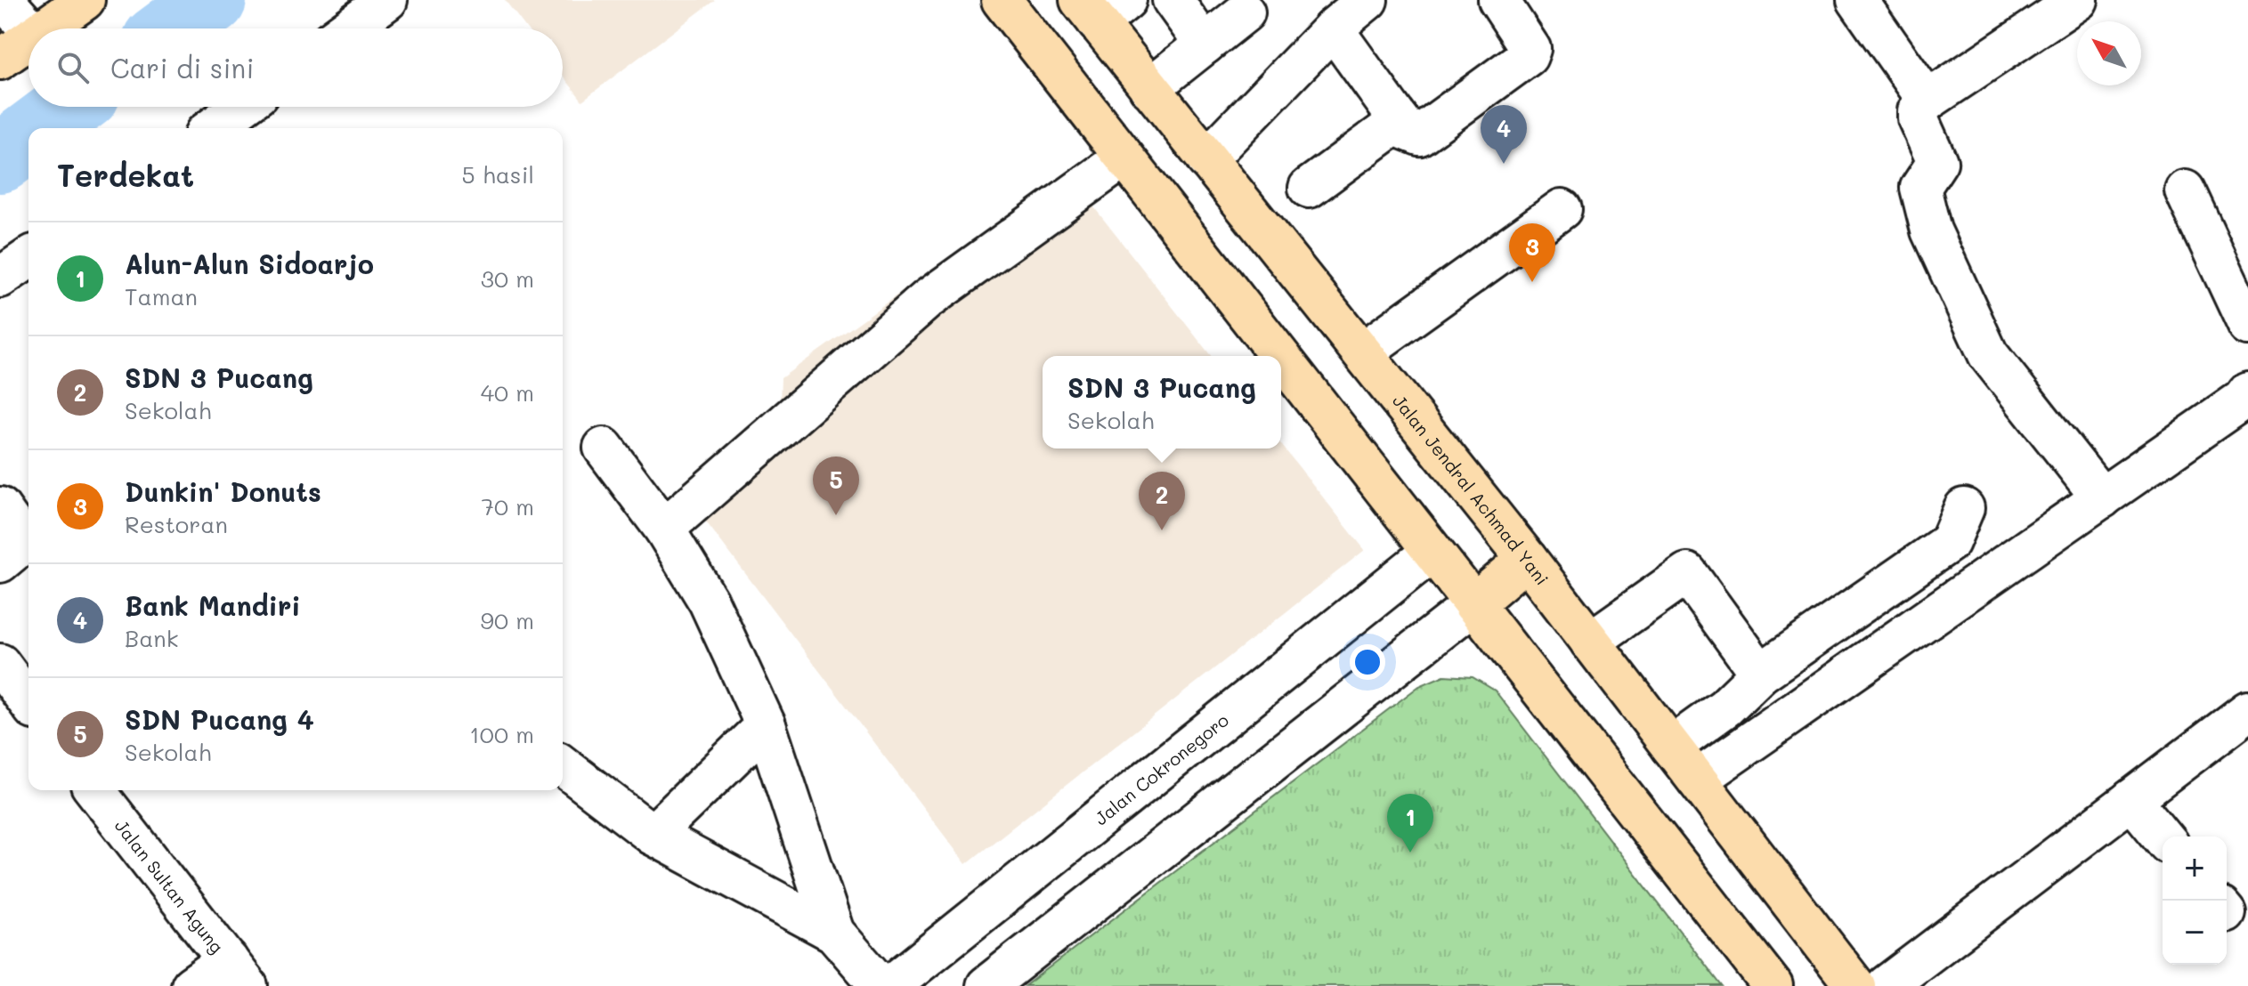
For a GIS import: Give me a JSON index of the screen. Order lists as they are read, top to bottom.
{
  "streets": {
    "main road": ["Jalan Jendral Achmad Yani"],
    "street": ["Jalan Cokronegoro", "Jalan Sultan Agung"]
  },
  "north": "top left",
  "page": {
    "search": "Cari di sini",
    "pins": [
      "4",
      "3",
      "5",
      "2",
      "1"
    ],
    "heading": ["Terdekat", "5 hasil"],
    "list": [
      {
        "mark": "1",
        "name": "Alun-Alun Sidoarjo",
        "note": "Taman",
        "value": "30 m"
      },
      {
        "mark": "2",
        "name": "SDN 3 Pucang",
        "note": "Sekolah",
        "value": "40 m"
      },
      {
        "mark": "3",
        "name": "Dunkin' Donuts",
        "note": "Restoran",
        "value": "70 m"
      },
      {
        "mark": "4",
        "name": "Bank Mandiri",
        "note": "Bank",
        "value": "90 m"
      },
      {
        "mark": "5",
        "name": "SDN Pucang 4",
        "note": "Sekolah",
        "value": "100 m"
      }
    ],
    "popup": ["SDN 3 Pucang", "Sekolah"],
    "map_buttons": ["+", "−"]
  }
}
